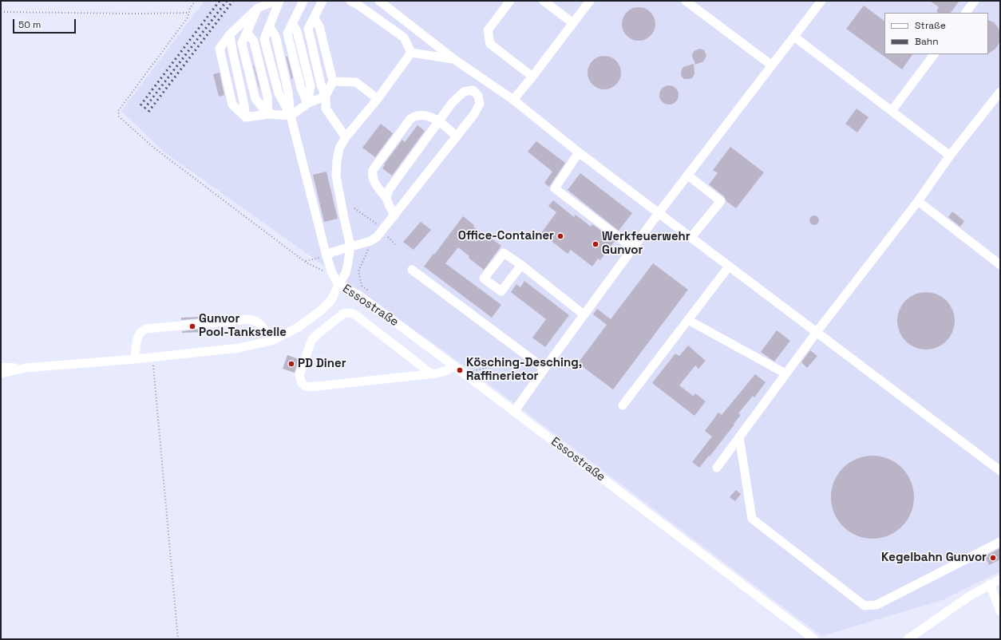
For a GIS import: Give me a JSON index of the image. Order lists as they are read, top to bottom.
{
  "streets": {
    "street": ["Essostraße"]
  },
  "places": [
    "Office-Container",
    "Werkfeuerwehr Gunvor",
    "Gunvor Pool-Tankstelle",
    "PD Diner",
    "Kösching-Desching, Raffinerietor",
    "Kegelbahn Gunvor"
  ],
  "legend": ["Straße", "Bahn"],
  "scale_bar": "50 m"
}
